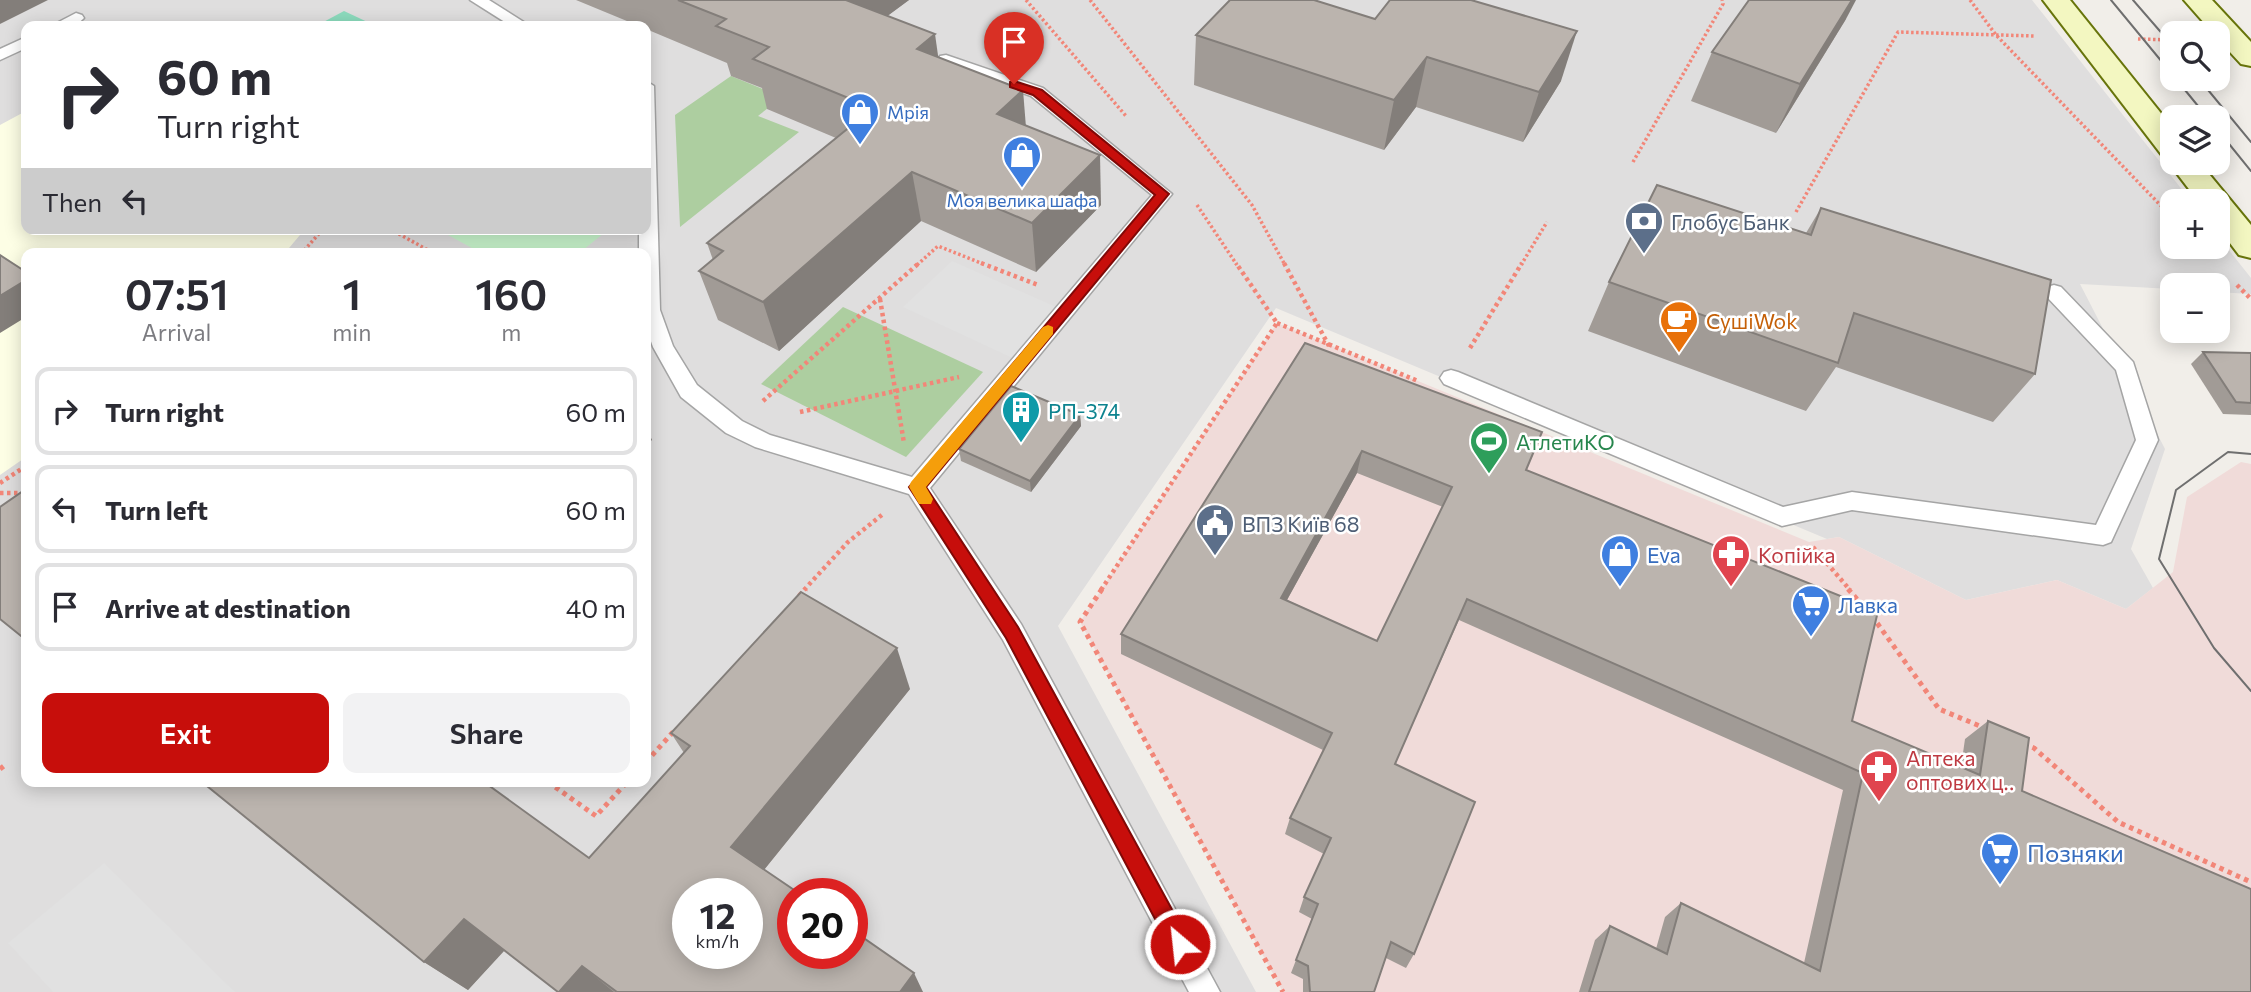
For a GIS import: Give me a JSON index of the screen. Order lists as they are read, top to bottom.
{
  "places": {
    "shop": ["Мрія", "Моя велика шафа", "Eva"],
    "bank": ["Глобус Банк"],
    "cafe": ["СушіWok"],
    "building": ["РП-374"],
    "sports": ["АтлетиКО"],
    "public building": ["ВПЗ Київ 68"],
    "pharmacy": ["Копійка", "Аптека оптових ц‥"],
    "supermarket": ["Лавка", "Позняки"]
  },
  "page": {
    "map_buttons": ["+", "−"],
    "turn": ["60 m", "Turn right"],
    "then": "Then",
    "eta": [
      "07:51",
      "Arrival",
      "1",
      "min",
      "160",
      "m"
    ],
    "list": [
      {
        "name": "Turn right",
        "value": "60 m"
      },
      {
        "name": "Turn left",
        "value": "60 m"
      },
      {
        "name": "Arrive at destination",
        "value": "40 m"
      }
    ],
    "buttons": ["Exit", "Share"],
    "speed": "12 km/h",
    "limit": "20"
  }
}
